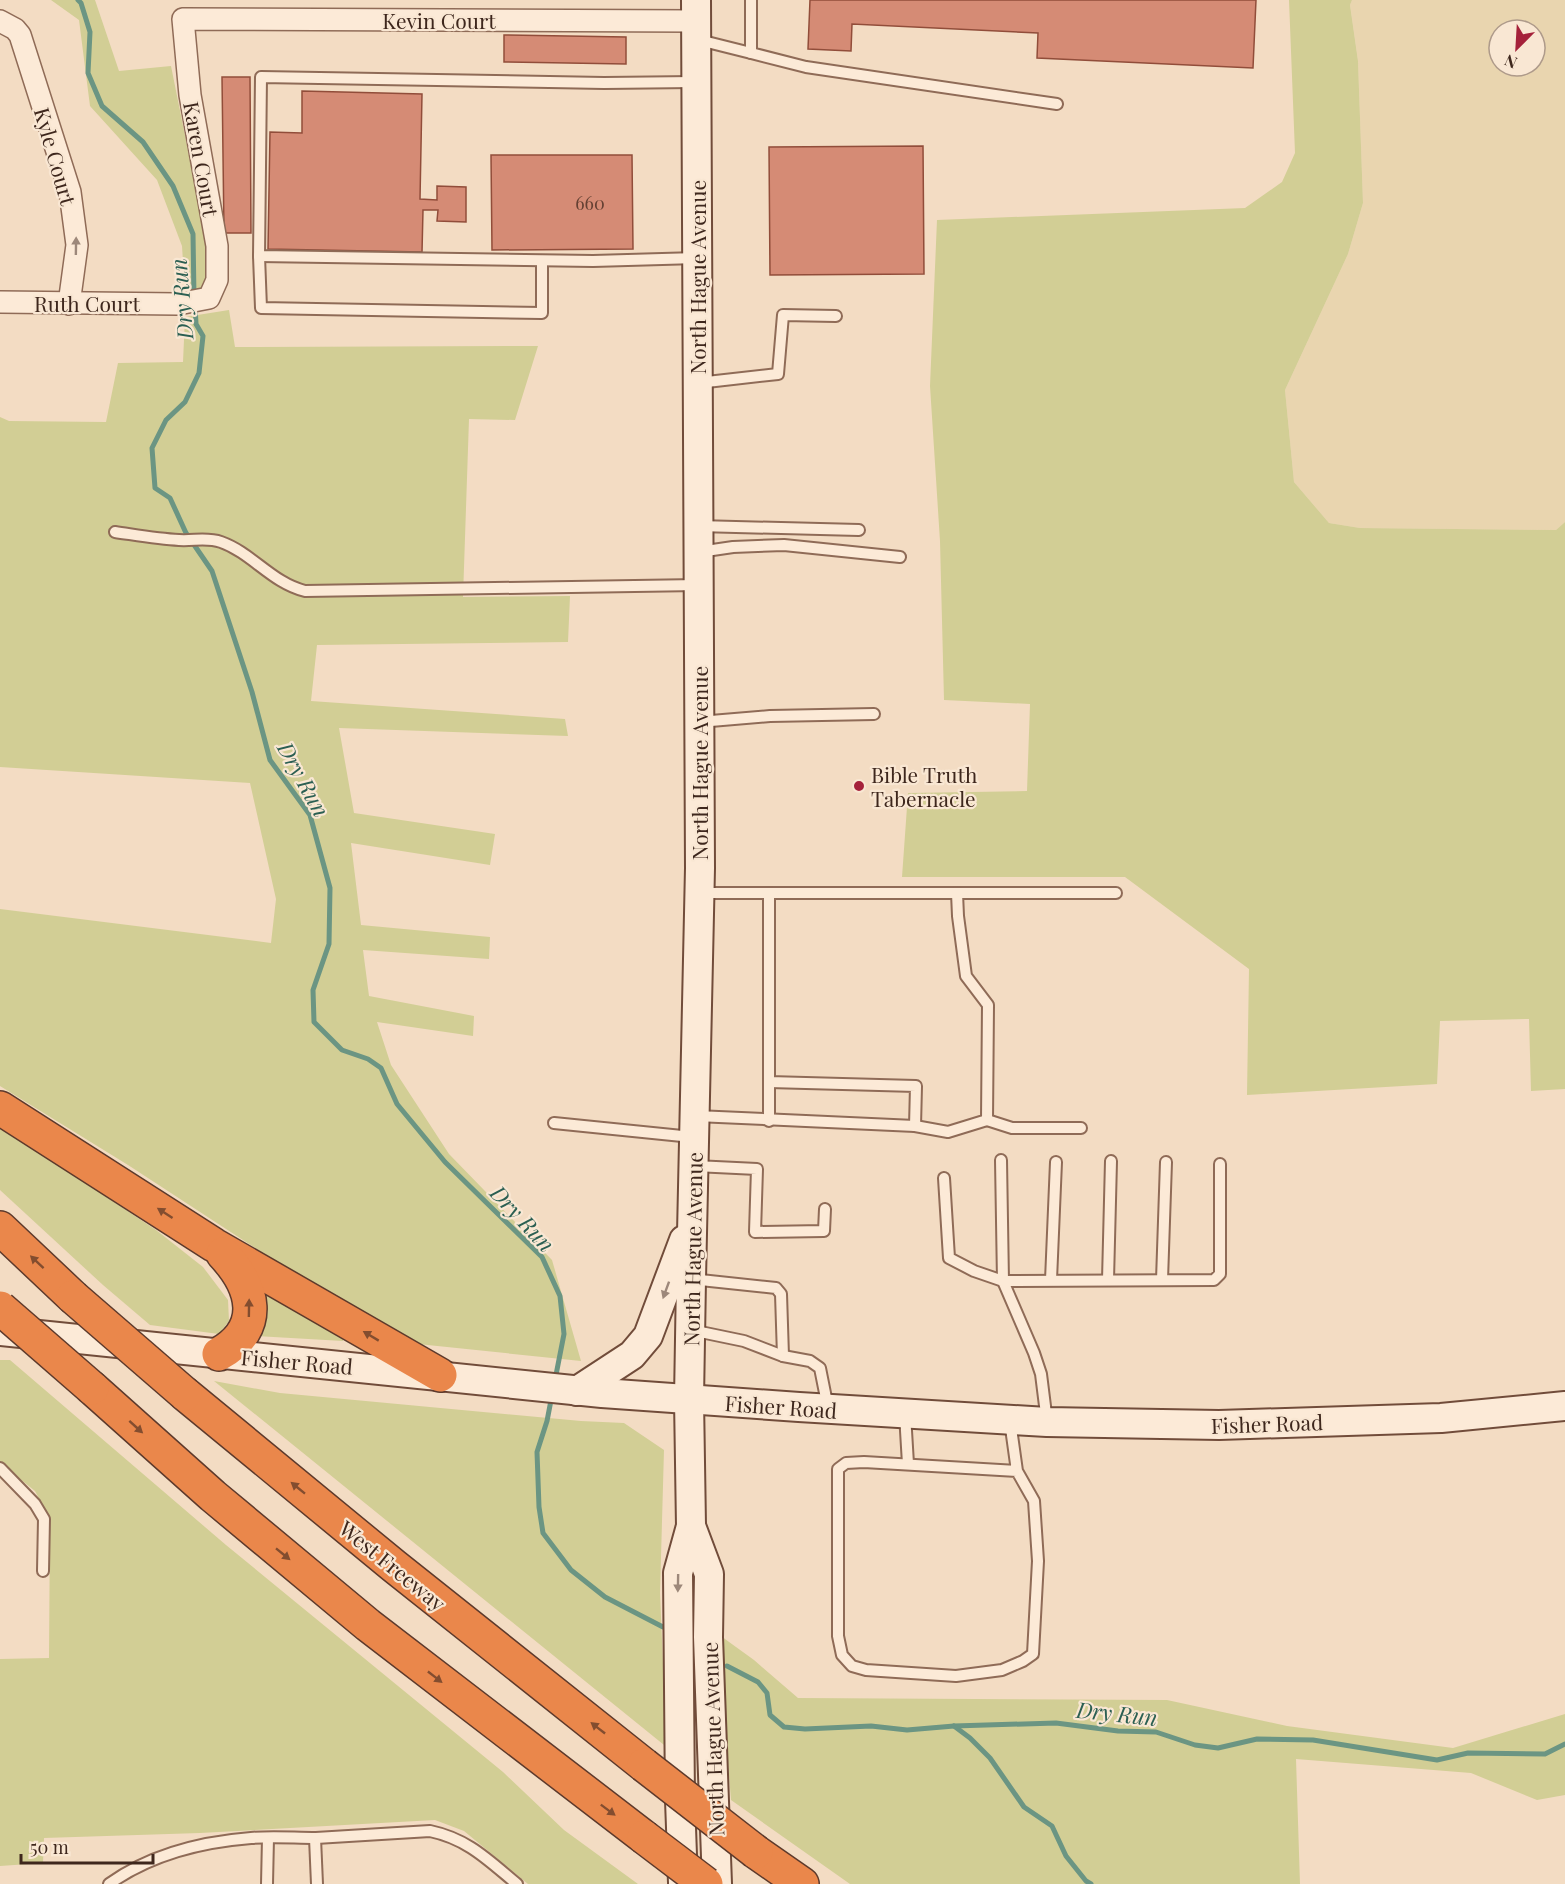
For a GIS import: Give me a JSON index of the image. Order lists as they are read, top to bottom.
{
  "streets": {
    "highway": ["West Freeway"],
    "main road": ["North Hague Avenue", "Fisher Road"],
    "street": [
      "Kevin Court",
      "Kyle Court",
      "Karen Court",
      "Ruth Court"
    ]
  },
  "crossings": [
    ["Kevin Court", "Karen Court"],
    ["Kevin Court", "North Hague Avenue"],
    ["Kyle Court", "Ruth Court"],
    ["Karen Court", "Ruth Court"],
    ["North Hague Avenue", "Fisher Road"]
  ],
  "one_way": ["Kyle Court"],
  "water": ["Dry Run"],
  "places": ["Bible Truth Tabernacle"],
  "house_numbers": ["660"],
  "scale_bar": "50 m",
  "north": "bottom left"
}
